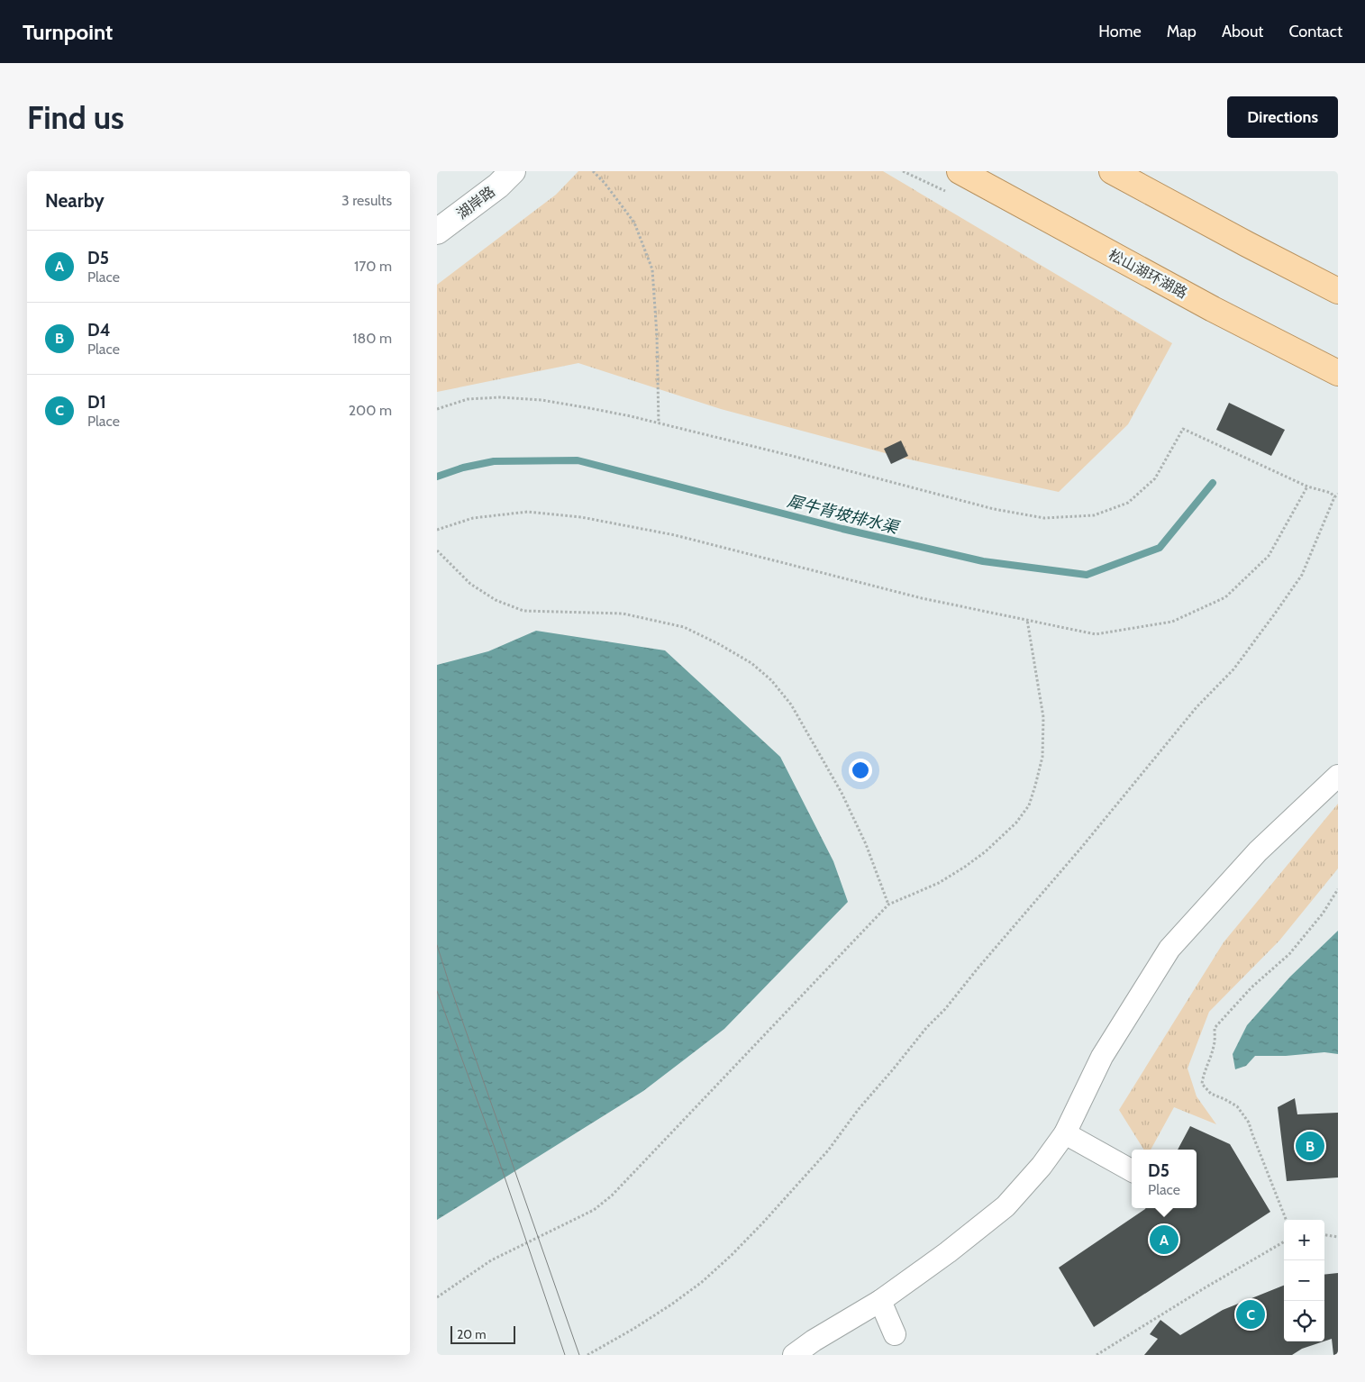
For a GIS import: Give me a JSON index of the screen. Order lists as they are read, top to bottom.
{
  "streets": {
    "main road": ["松山湖环湖路"],
    "street": ["湖岸路"]
  },
  "water": ["犀牛背坡排水渠"],
  "scale_bar": "20 m",
  "page": {
    "header": "Turnpoint",
    "nav": [
      "Home",
      "Map",
      "About",
      "Contact"
    ],
    "buttons": "Directions",
    "title": "Find us",
    "heading": ["Nearby", "3 results"],
    "list": [
      {
        "mark": "A",
        "name": "D5",
        "note": "Place",
        "value": "170 m"
      },
      {
        "mark": "B",
        "name": "D4",
        "note": "Place",
        "value": "180 m"
      },
      {
        "mark": "C",
        "name": "D1",
        "note": "Place",
        "value": "200 m"
      }
    ],
    "pins": ["B", "A", "C"],
    "popup": ["D5", "Place"],
    "map_buttons": ["+", "−"],
    "scale": "20 m"
  }
}
